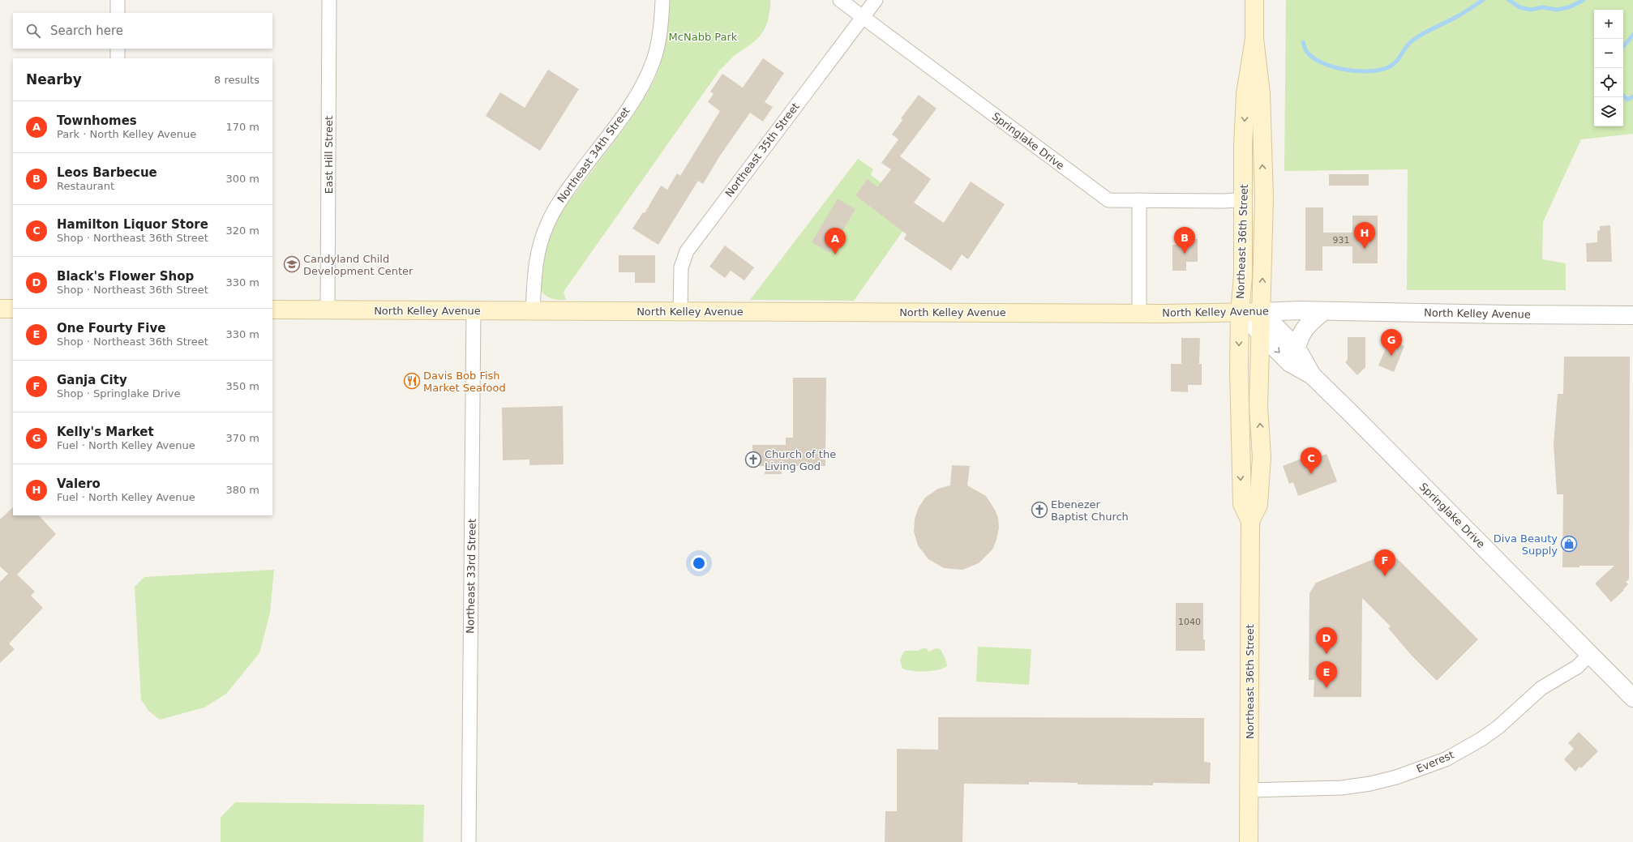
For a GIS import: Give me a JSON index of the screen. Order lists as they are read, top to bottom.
{
  "streets": {
    "main road": ["Northeast 36th Street", "North Kelley Avenue"],
    "street": [
      "Springlake Drive",
      "Northeast 35th Street",
      "East Hill Street",
      "Northeast 34th Street",
      "Northeast 33rd Street",
      "Everest"
    ]
  },
  "crossings": [
    ["Springlake Drive", "Northeast 35th Street"],
    ["Springlake Drive", "Northeast 36th Street"],
    ["Springlake Drive", "North Kelley Avenue"],
    ["Springlake Drive", "Everest"],
    ["Northeast 35th Street", "North Kelley Avenue"],
    ["East Hill Street", "North Kelley Avenue"],
    ["Northeast 34th Street", "North Kelley Avenue"],
    ["Northeast 36th Street", "North Kelley Avenue"],
    ["Northeast 36th Street", "Everest"],
    ["North Kelley Avenue", "Northeast 33rd Street"]
  ],
  "parks": ["McNabb Park"],
  "places": {
    "school or university": ["Candyland Child Development Center"],
    "restaurant": ["Davis Bob Fish Market Seafood"],
    "church": ["Church of the Living God", "Ebenezer Baptist Church"],
    "shop": ["Diva Beauty Supply"]
  },
  "house_numbers": ["931", "1040"],
  "page": {
    "map_buttons": ["+", "−"],
    "search": "Search here",
    "heading": ["Nearby", "8 results"],
    "list": [
      {
        "mark": "A",
        "name": "Townhomes",
        "note": "Park · North Kelley Avenue",
        "value": "170 m"
      },
      {
        "mark": "B",
        "name": "Leos Barbecue",
        "note": "Restaurant",
        "value": "300 m"
      },
      {
        "mark": "C",
        "name": "Hamilton Liquor Store",
        "note": "Shop · Northeast 36th Street",
        "value": "320 m"
      },
      {
        "mark": "D",
        "name": "Black's Flower Shop",
        "note": "Shop · Northeast 36th Street",
        "value": "330 m"
      },
      {
        "mark": "E",
        "name": "One Fourty Five",
        "note": "Shop · Northeast 36th Street",
        "value": "330 m"
      },
      {
        "mark": "F",
        "name": "Ganja City",
        "note": "Shop · Springlake Drive",
        "value": "350 m"
      },
      {
        "mark": "G",
        "name": "Kelly's Market",
        "note": "Fuel · North Kelley Avenue",
        "value": "370 m"
      },
      {
        "mark": "H",
        "name": "Valero",
        "note": "Fuel · North Kelley Avenue",
        "value": "380 m"
      }
    ],
    "pins": [
      "H",
      "B",
      "A",
      "G",
      "C",
      "F",
      "D",
      "E"
    ]
  }
}
